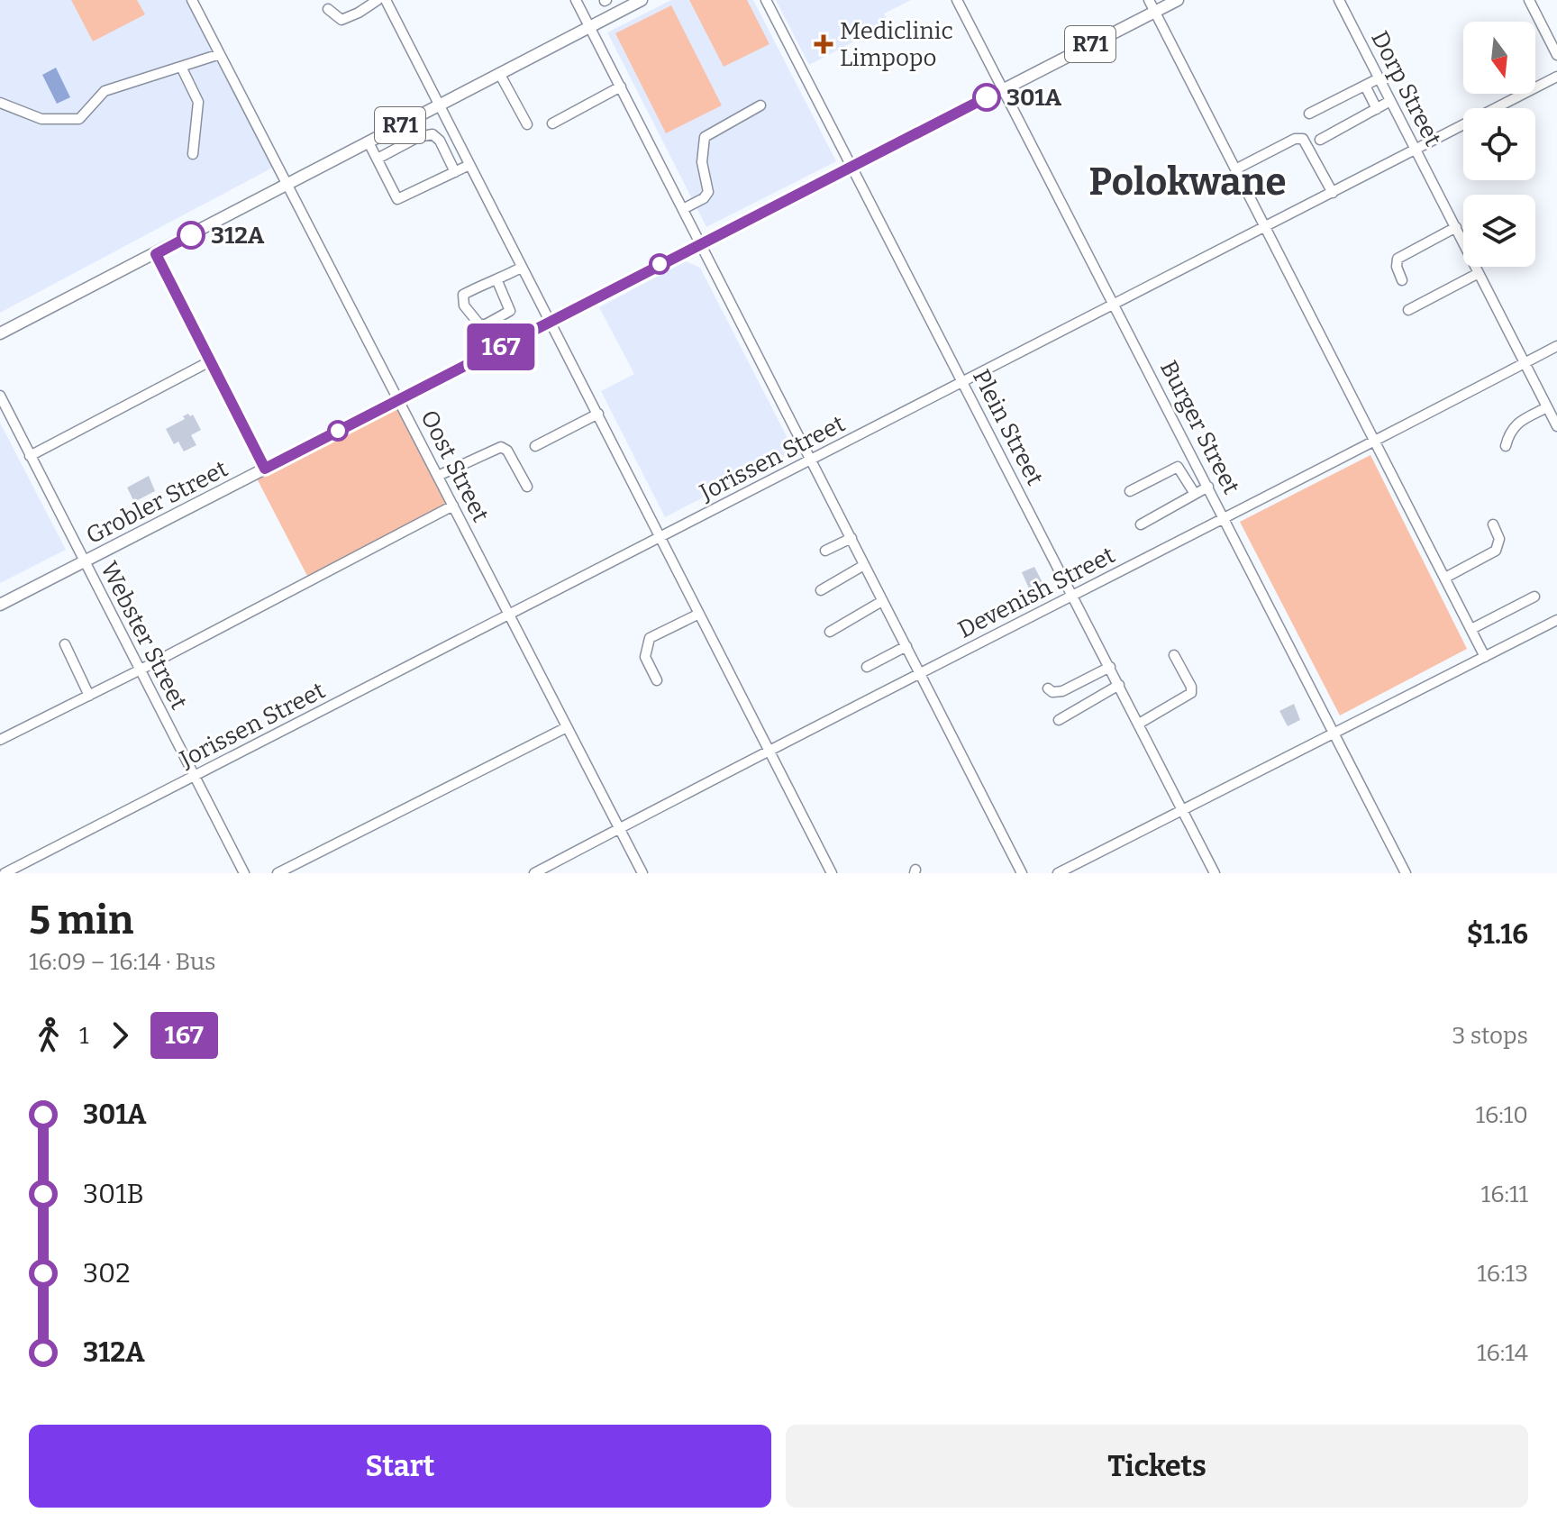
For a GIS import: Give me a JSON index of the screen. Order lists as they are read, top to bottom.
{
  "streets": {
    "main road": ["R71", "Grobler Street"],
    "street": [
      "Dorp Street",
      "Plein Street",
      "Burger Street",
      "Jorissen Street",
      "Oost Street",
      "Devenish Street",
      "Webster Street"
    ]
  },
  "crossings": [
    ["R71", "Oost Street"],
    ["Dorp Street", "Jorissen Street"],
    ["Dorp Street", "Devenish Street"],
    ["Plein Street", "Jorissen Street"],
    ["Plein Street", "Grobler Street"],
    ["Plein Street", "Devenish Street"],
    ["Burger Street", "Jorissen Street"],
    ["Burger Street", "Grobler Street"],
    ["Burger Street", "Devenish Street"],
    ["Jorissen Street", "Oost Street"],
    ["Jorissen Street", "Webster Street"],
    ["Oost Street", "Grobler Street"],
    ["Oost Street", "Devenish Street"],
    ["Grobler Street", "Webster Street"]
  ],
  "districts": ["Polokwane"],
  "places": {
    "health": ["Mediclinic Limpopo"],
    "other": ["301A", "312A"]
  },
  "lines": ["bus line 167"],
  "north": "bottom",
  "page": {
    "on_map": "167",
    "heading": ["5 min", "16:09 – 16:14 · Bus", "$1.16"],
    "legs": ["1", "167", "3 stops"],
    "list": [
      {
        "name": "301A",
        "value": "16:10"
      },
      {
        "name": "301B",
        "value": "16:11"
      },
      {
        "name": "302",
        "value": "16:13"
      },
      {
        "name": "312A",
        "value": "16:14"
      }
    ],
    "buttons": ["Start", "Tickets"]
  }
}
